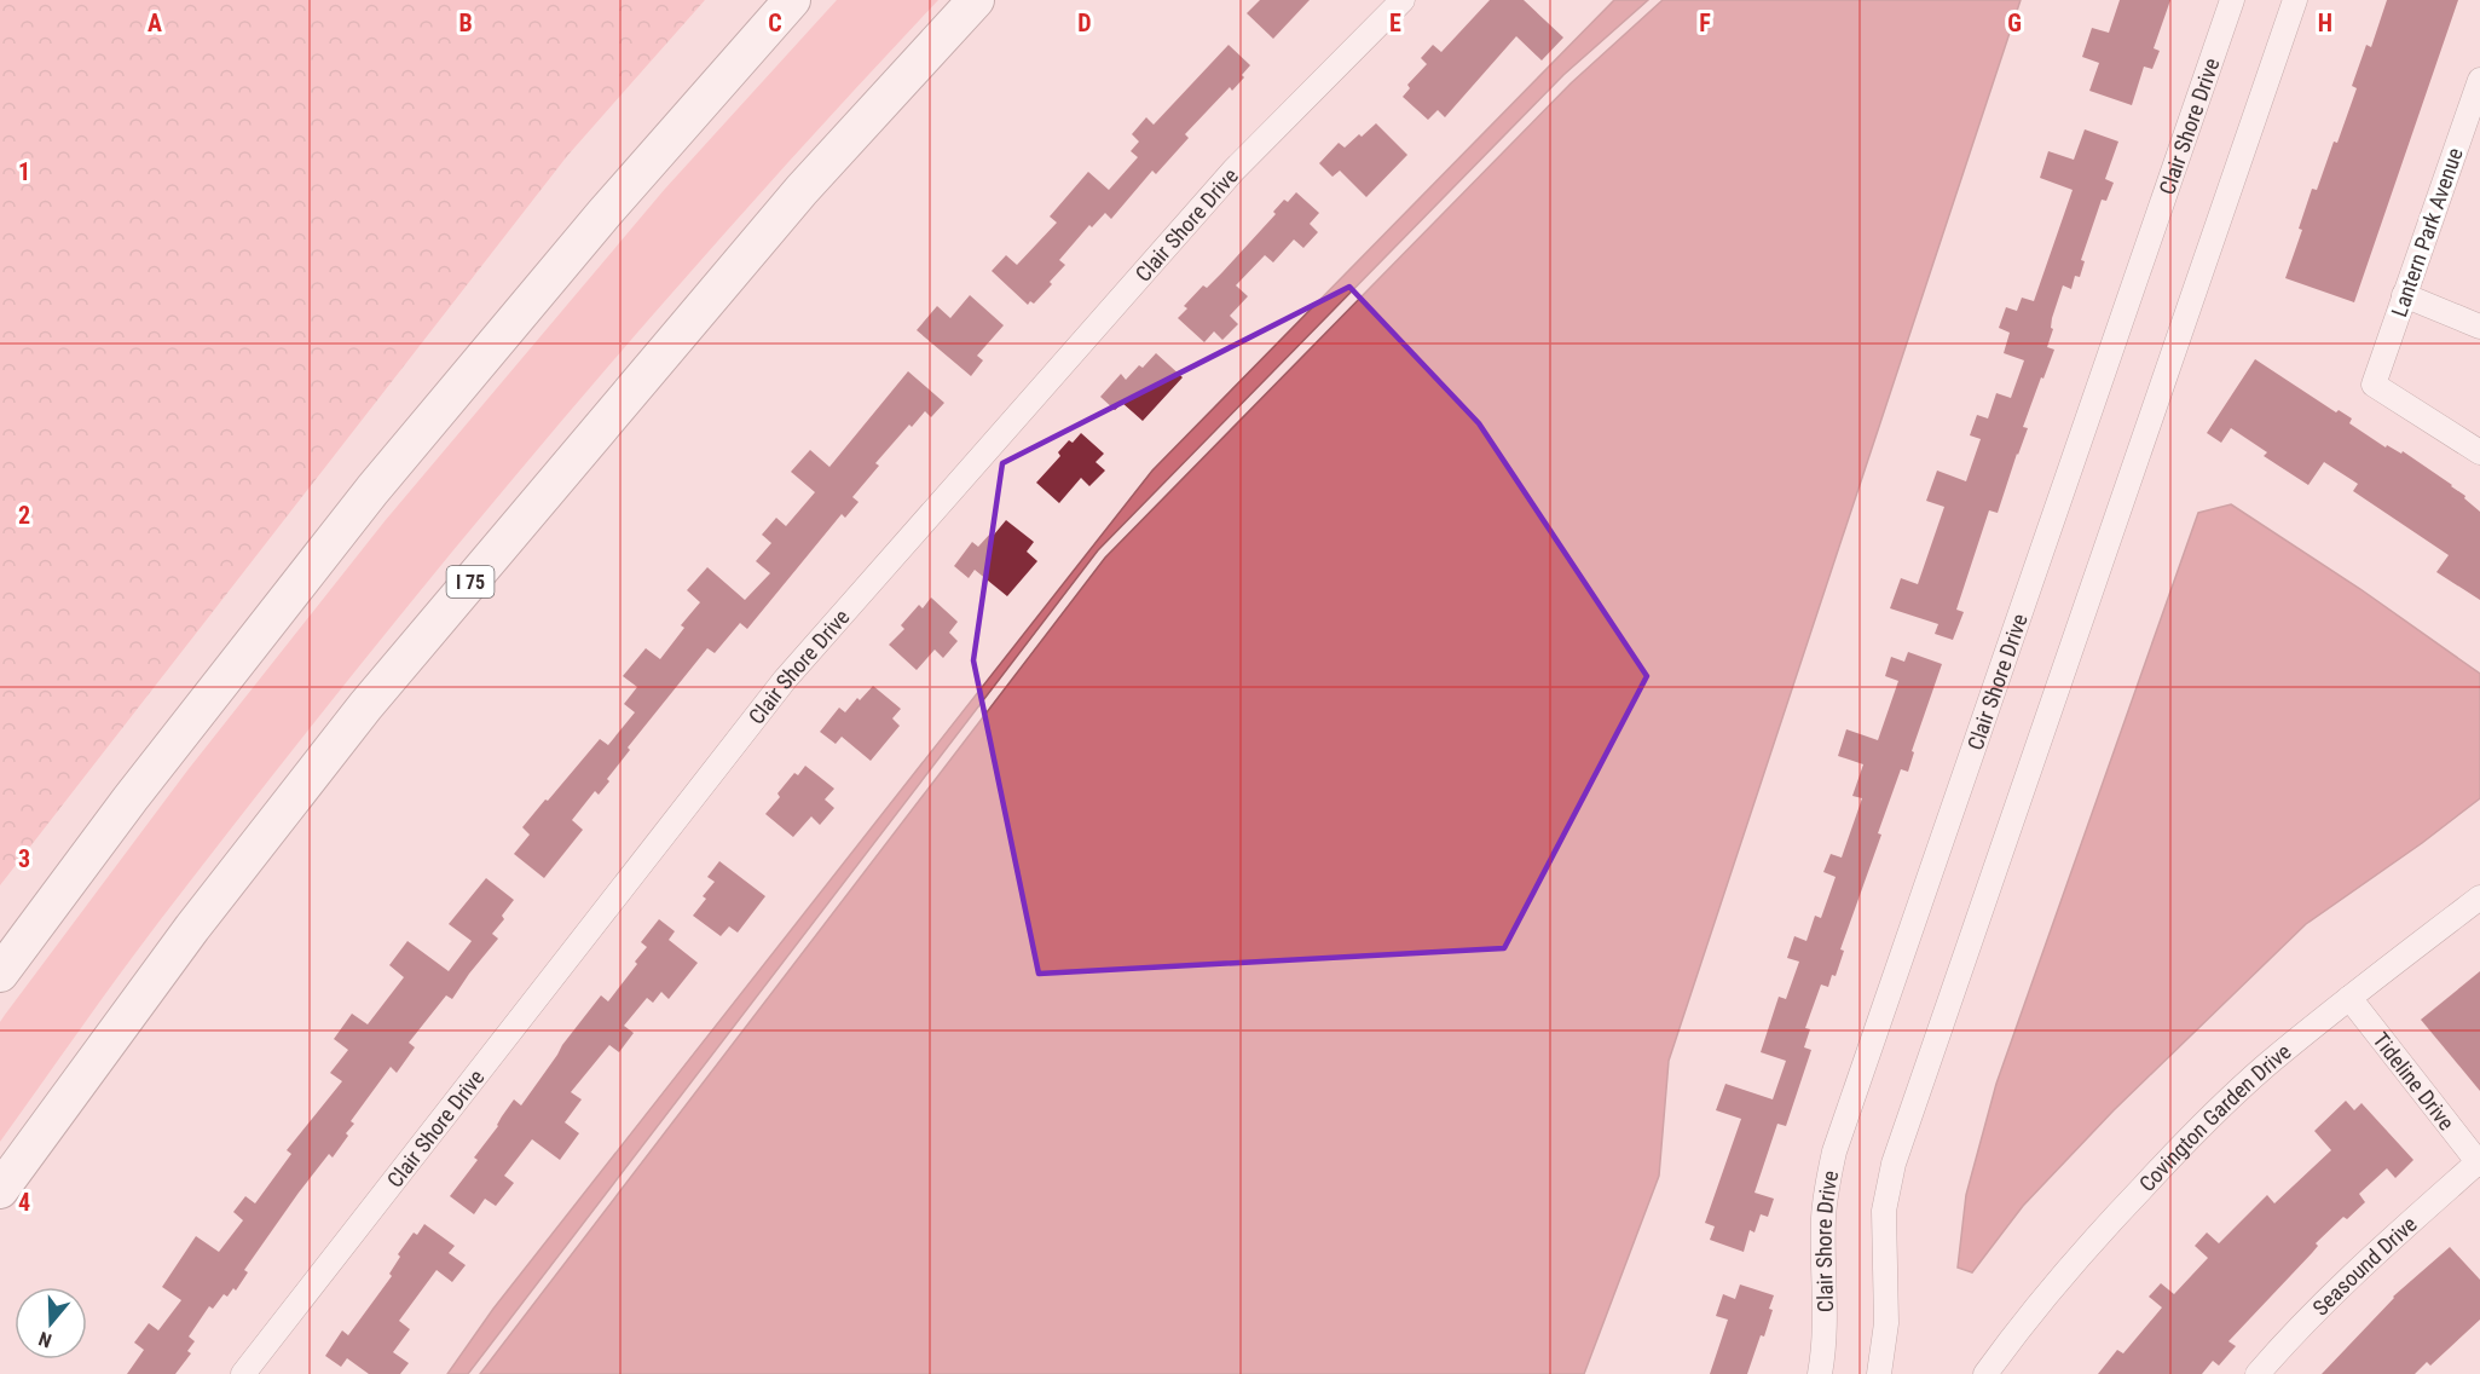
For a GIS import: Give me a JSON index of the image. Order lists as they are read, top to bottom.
{
  "streets": {
    "highway": ["I 75"],
    "street": [
      "Clair Shore Drive",
      "Lantern Park Avenue",
      "Tideline Drive",
      "Covington Garden Drive",
      "Seasound Drive"
    ]
  },
  "crossings": [
    ["Tideline Drive", "Covington Garden Drive"],
    ["Tideline Drive", "Seasound Drive"]
  ],
  "north": "bottom",
  "grid": {
    "columns": [
      "A",
      "B",
      "C",
      "D",
      "E",
      "F",
      "G",
      "H"
    ],
    "rows": [
      "1",
      "2",
      "3",
      "4"
    ]
  }
}
